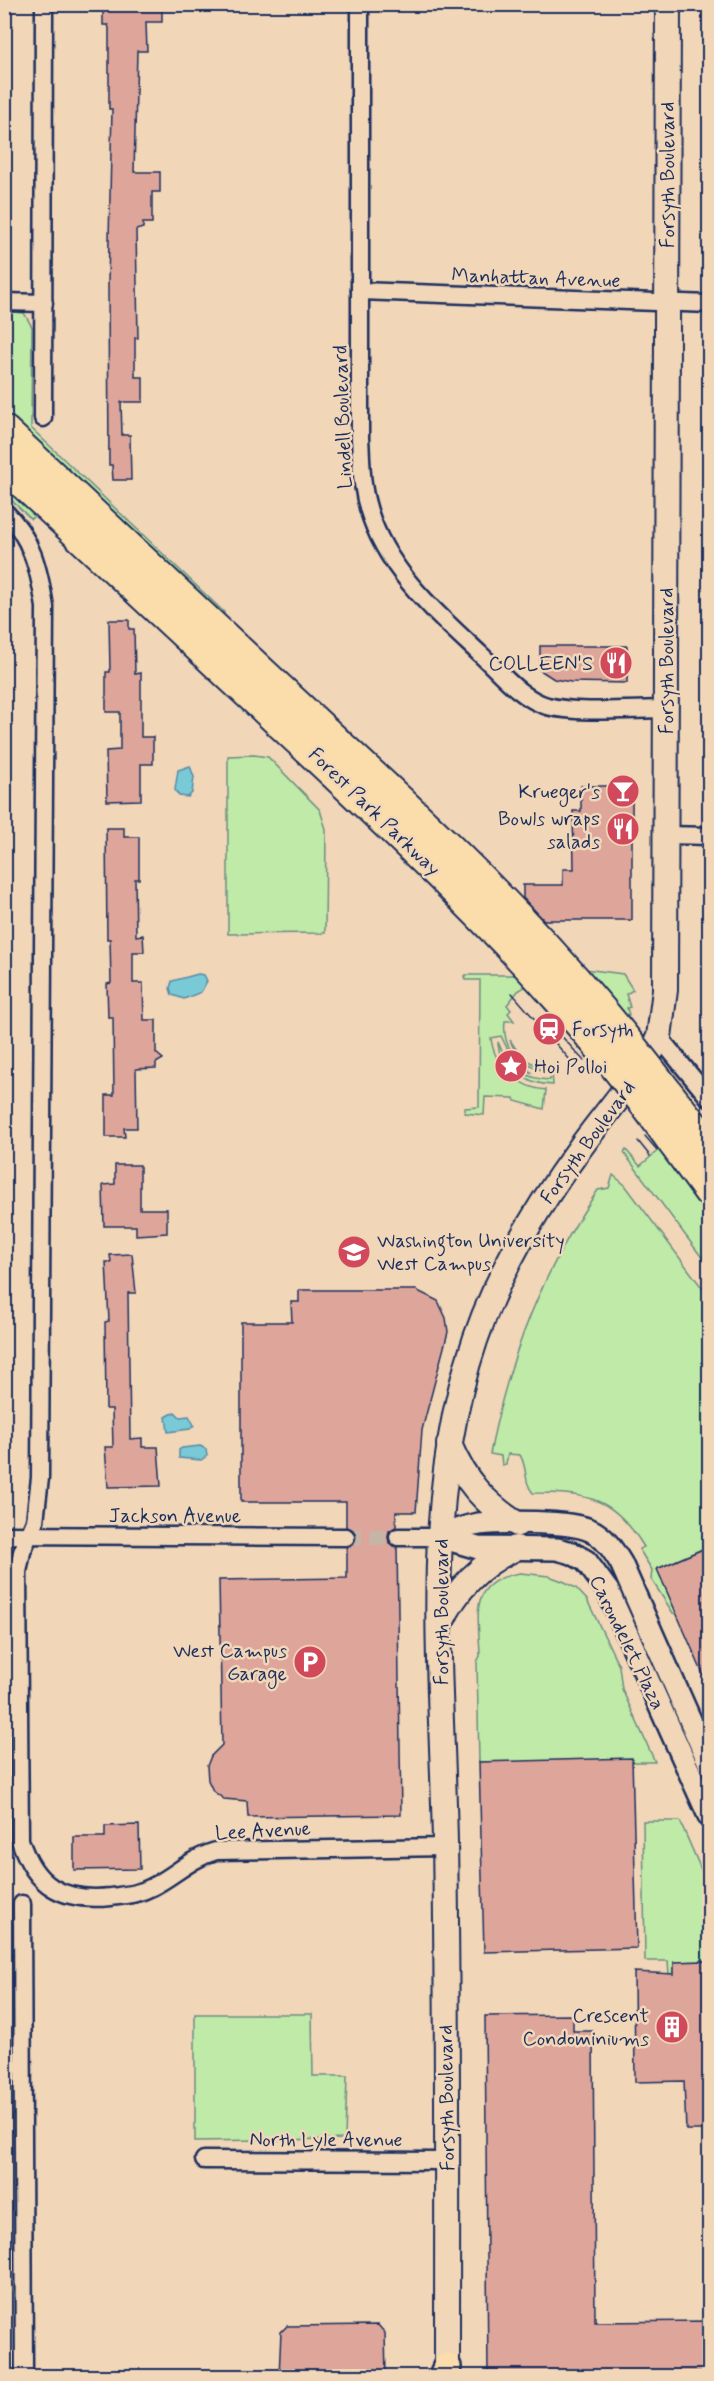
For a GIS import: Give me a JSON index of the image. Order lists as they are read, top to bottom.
{
  "streets": {
    "highway": ["Forest Park Parkway"],
    "main road": ["Forsyth Boulevard"],
    "street": [
      "Manhattan Avenue",
      "Lindell Boulevard",
      "Jackson Avenue",
      "Carondelet Plaza",
      "Lee Avenue",
      "North Lyle Avenue"
    ]
  },
  "crossings": [
    ["Forsyth Boulevard", "Manhattan Avenue"],
    ["Forsyth Boulevard", "Lindell Boulevard"],
    ["Forsyth Boulevard", "Carondelet Plaza"],
    ["Forsyth Boulevard", "Lee Avenue"],
    ["Forsyth Boulevard", "North Lyle Avenue"],
    ["Manhattan Avenue", "Lindell Boulevard"],
    ["Jackson Avenue", "Lee Avenue"]
  ],
  "places": {
    "restaurant": ["COLLEEN'S", "Bowls wraps salads"],
    "bar": ["Krueger's"],
    "station": ["Forsyth"],
    "place": ["Hoi Polloi"],
    "school or university": ["Washington University West Campus"],
    "parking": ["West Campus Garage"],
    "building": ["Crescent Condominiums"]
  }
}
